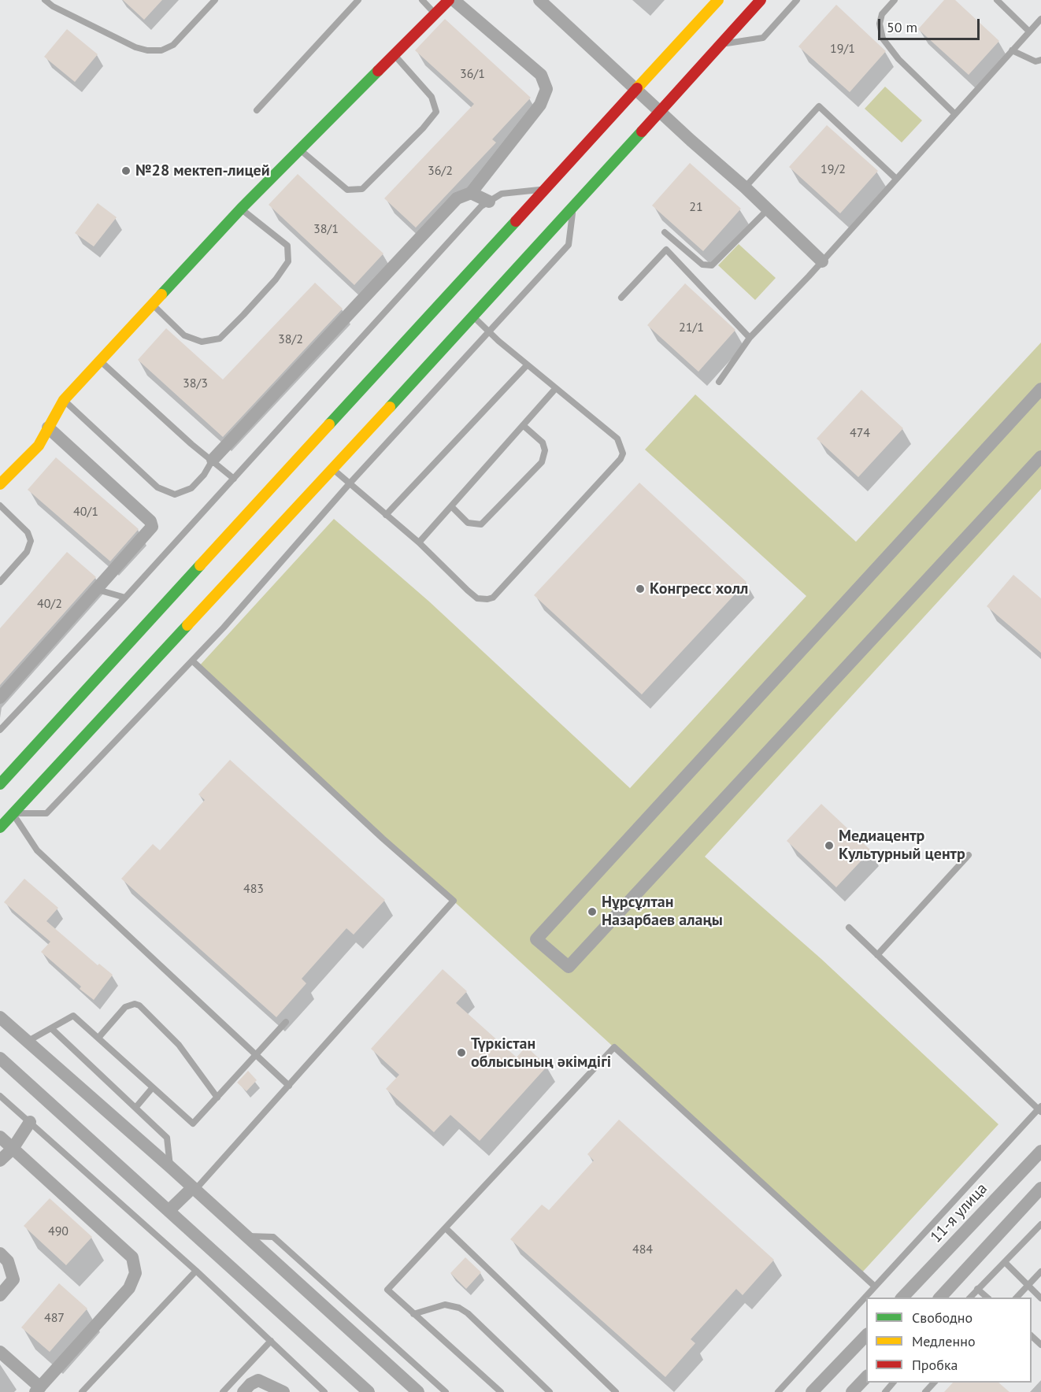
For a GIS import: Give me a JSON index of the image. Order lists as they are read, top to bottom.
{
  "streets": {
    "street": ["11-я улица"]
  },
  "places": [
    "№28 мектеп-лицей",
    "Конгресс холл",
    "Медиацентр Культурный центр",
    "Нұрсұлтан Назарбаев алаңы",
    "Түркістан облысының әкімдігі"
  ],
  "house_numbers": [
    "19/1",
    "36/1",
    "19/2",
    "36/2",
    "21",
    "38/1",
    "21/1",
    "38/2",
    "38/3",
    "474",
    "40/1",
    "40/2",
    "483",
    "490",
    "484",
    "487"
  ],
  "legend": ["Свободно", "Медленно", "Пробка"],
  "scale_bar": "50 m"
}
